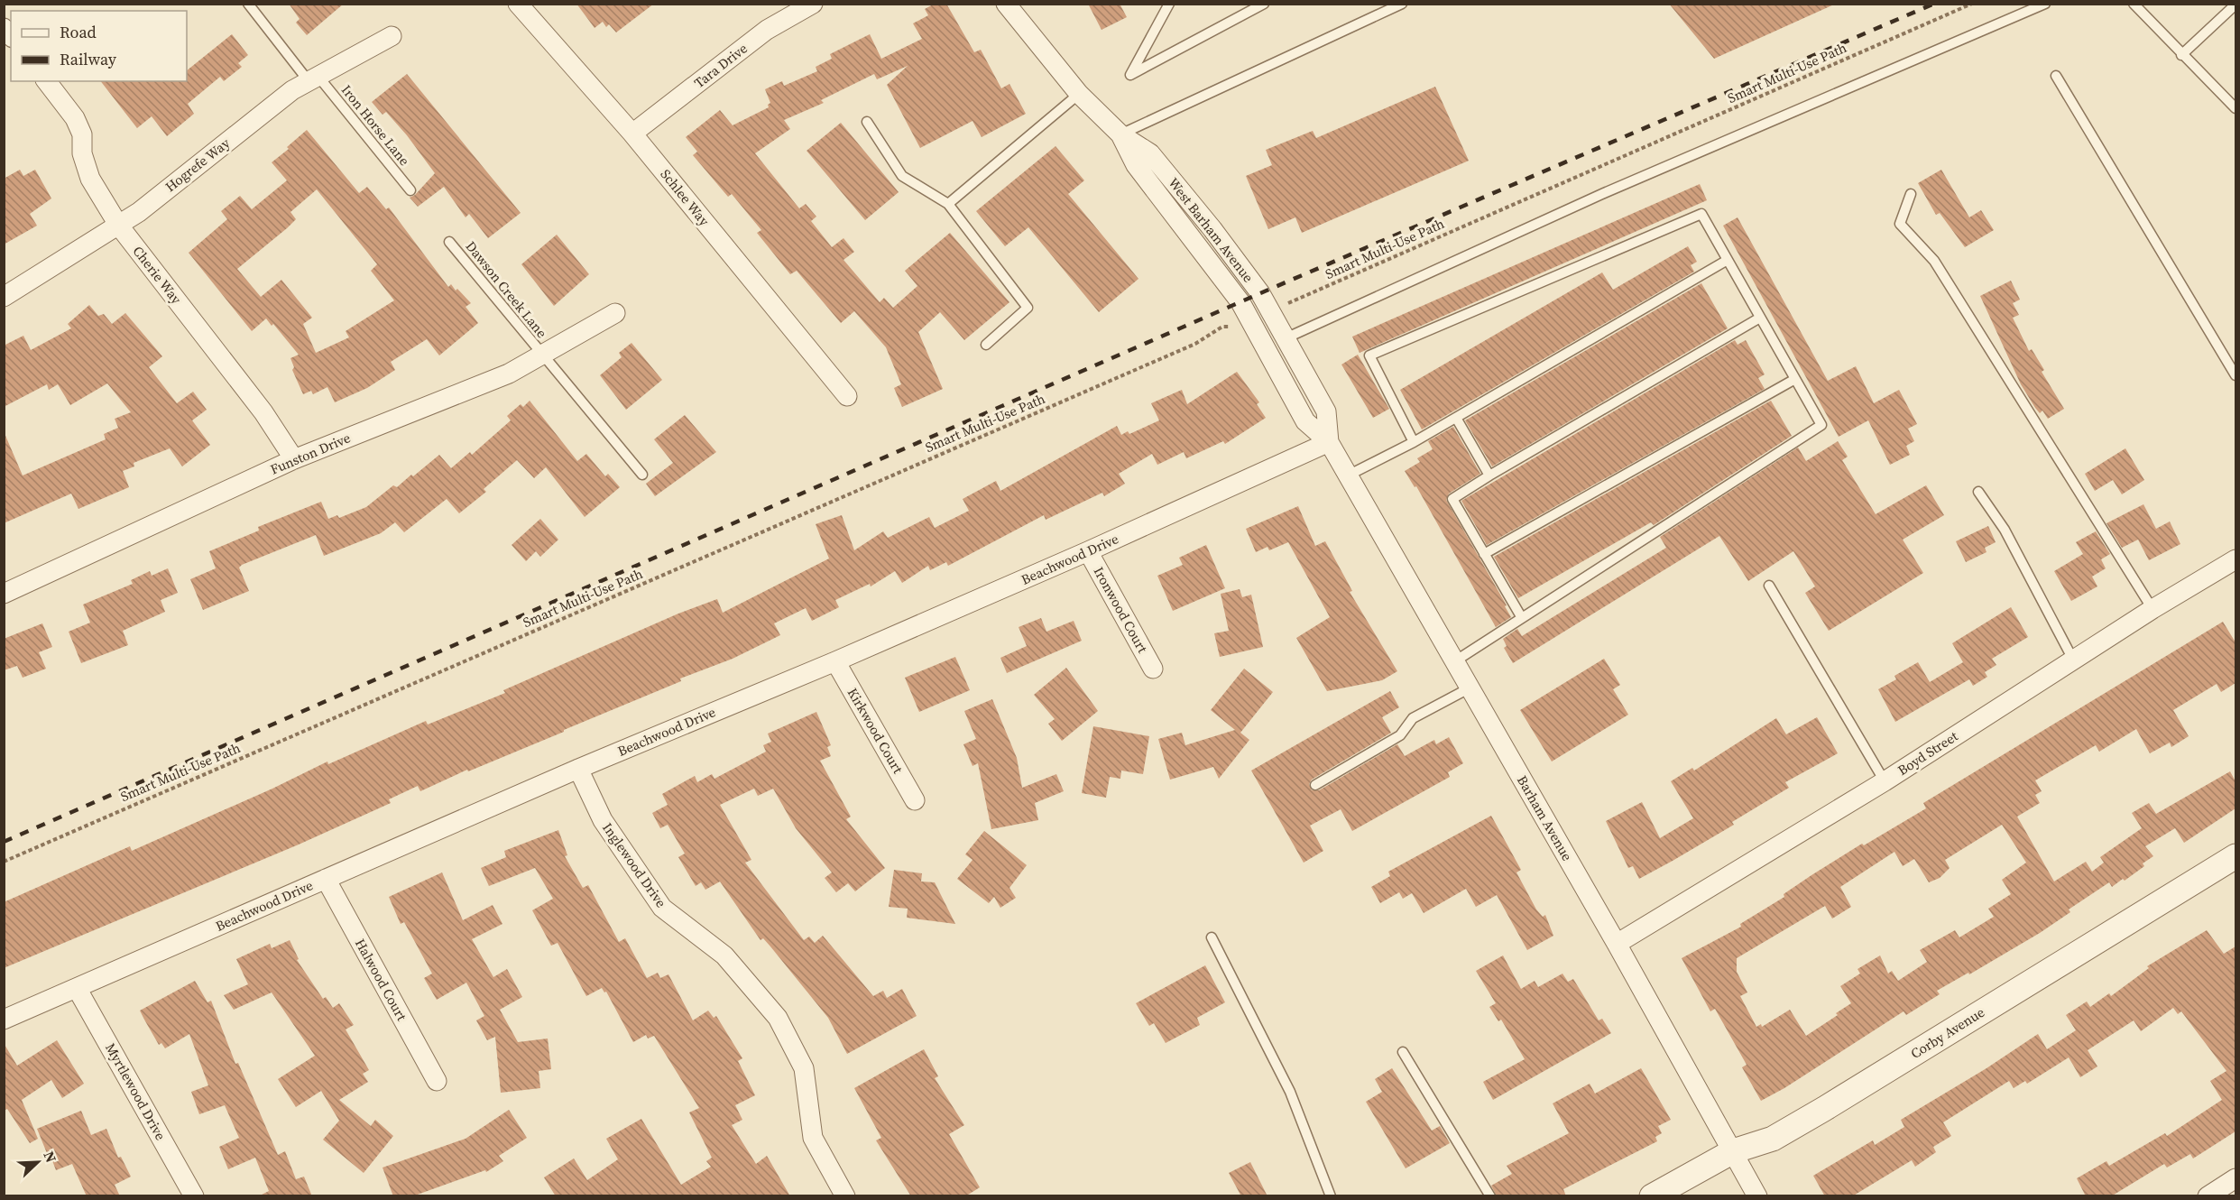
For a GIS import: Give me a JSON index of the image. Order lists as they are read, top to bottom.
{
  "streets": {
    "street": [
      "Tara Drive",
      "Hogrefe Way",
      "Schlee Way",
      "West Barham Avenue",
      "Cherie Way",
      "Funston Drive",
      "Beachwood Drive",
      "Ironwood Court",
      "Kirkwood Court",
      "Boyd Street",
      "Barham Avenue",
      "Inglewood Drive",
      "Halwood Court",
      "Corby Avenue",
      "Myrtlewood Drive"
    ],
    "lane": ["Iron Horse Lane", "Dawson Creek Lane"],
    "path": ["Smart Multi-Use Path"]
  },
  "crossings": [
    ["Tara Drive", "Schlee Way"],
    ["Smart Multi-Use Path", "West Barham Avenue"],
    ["Iron Horse Lane", "Hogrefe Way"],
    ["Hogrefe Way", "Cherie Way"],
    ["West Barham Avenue", "Barham Avenue"],
    ["Cherie Way", "Funston Drive"],
    ["Dawson Creek Lane", "Funston Drive"],
    ["Beachwood Drive", "Ironwood Court"],
    ["Beachwood Drive", "Kirkwood Court"],
    ["Beachwood Drive", "Barham Avenue"],
    ["Beachwood Drive", "Inglewood Drive"],
    ["Beachwood Drive", "Halwood Court"],
    ["Beachwood Drive", "Myrtlewood Drive"],
    ["Boyd Street", "Barham Avenue"],
    ["Barham Avenue", "Corby Avenue"]
  ],
  "legend": ["Road", "Railway"],
  "north": "top right"
}
